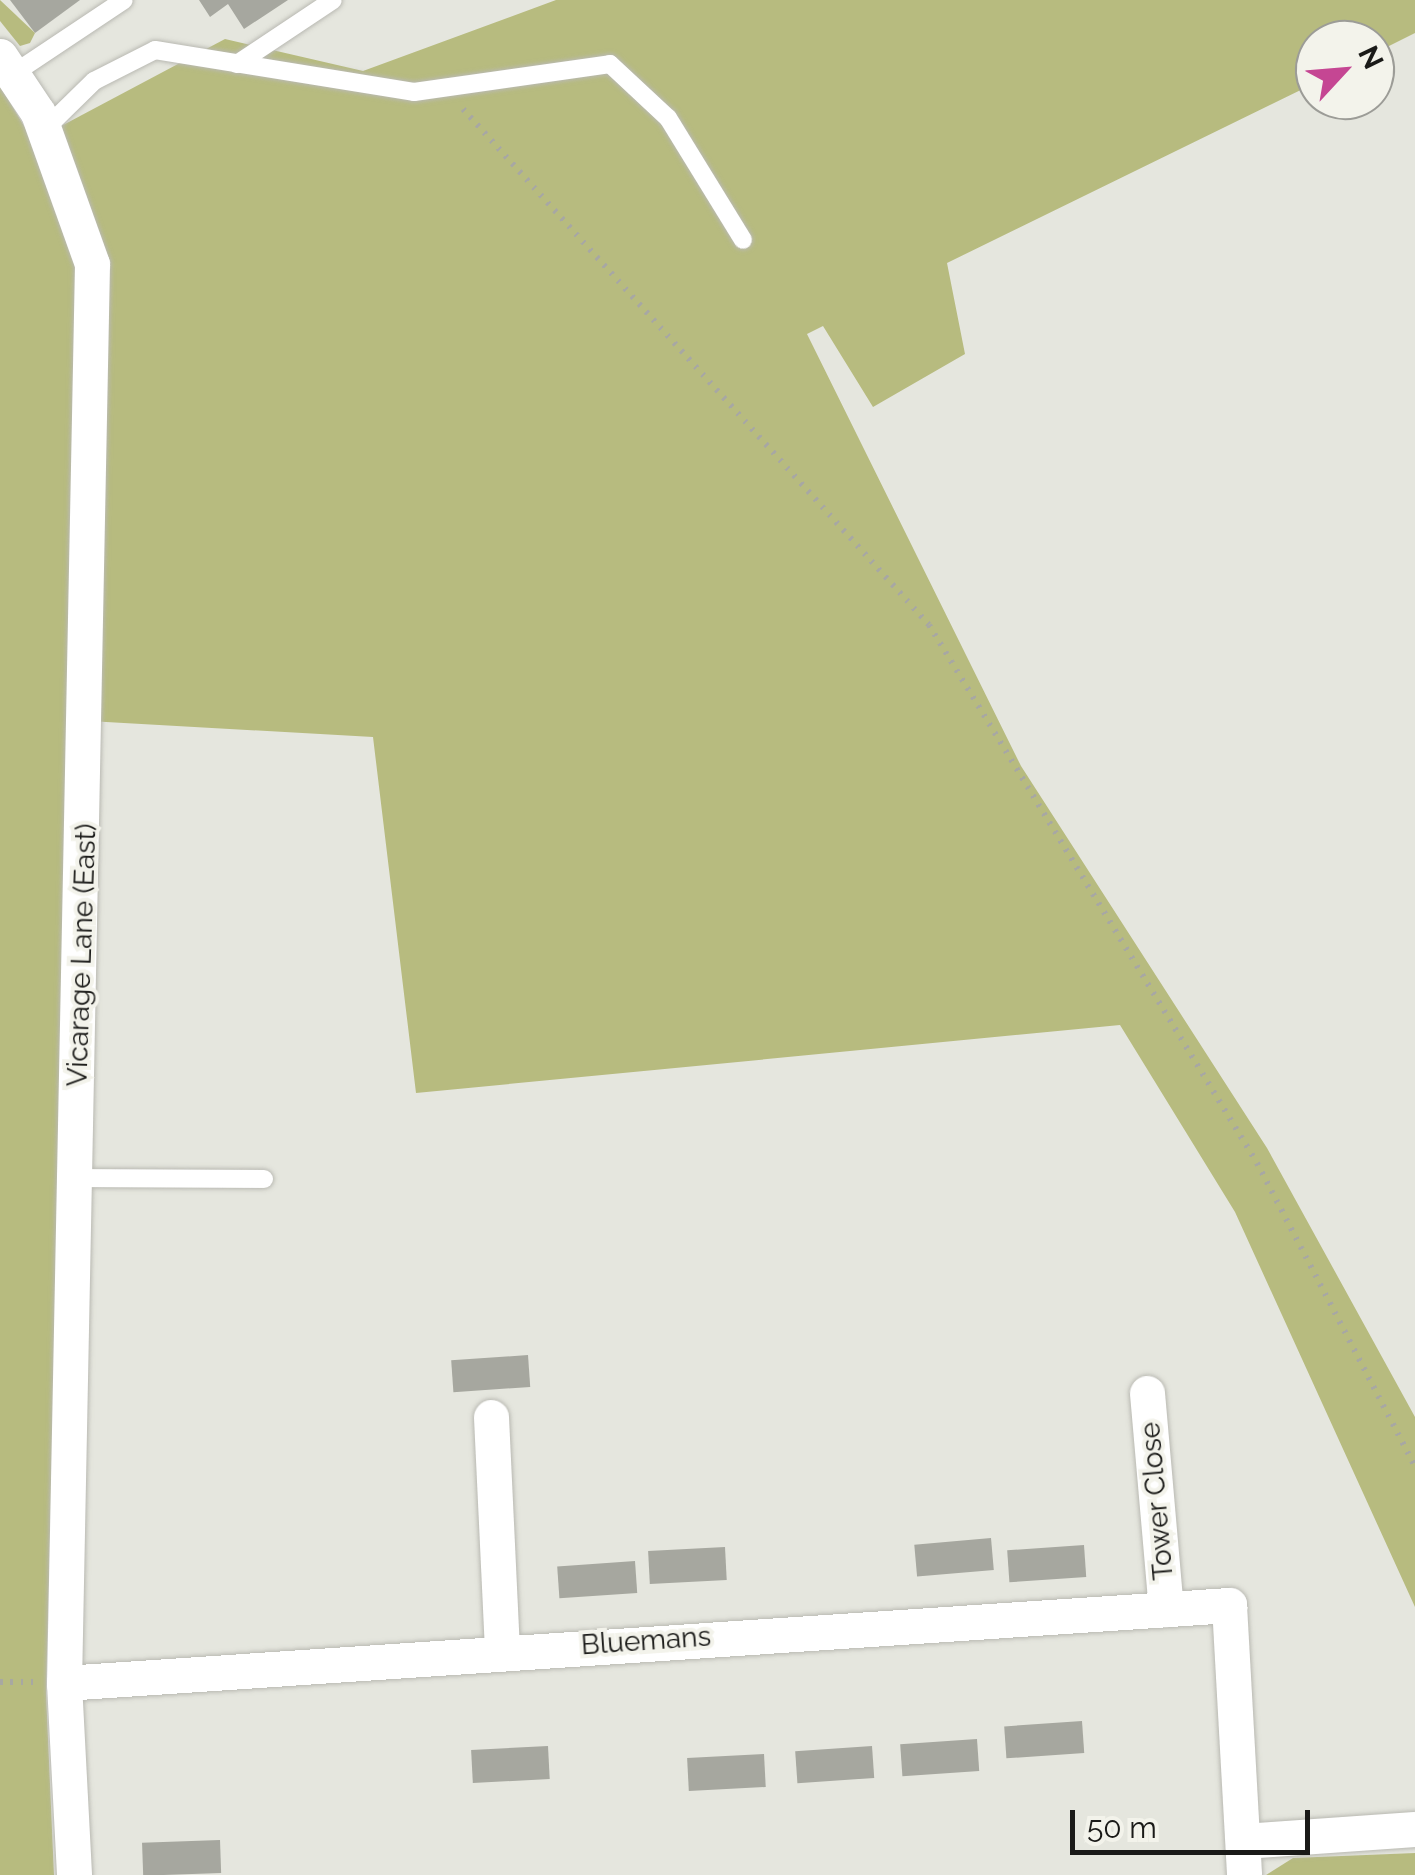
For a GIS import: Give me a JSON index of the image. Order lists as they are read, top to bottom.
{
  "streets": {
    "street": ["Vicarage Lane (East)", "Tower Close", "Bluemans"]
  },
  "crossings": [
    ["Vicarage Lane (East)", "Bluemans"],
    ["Tower Close", "Bluemans"]
  ],
  "scale_bar": "50 m",
  "north": "top right"
}
